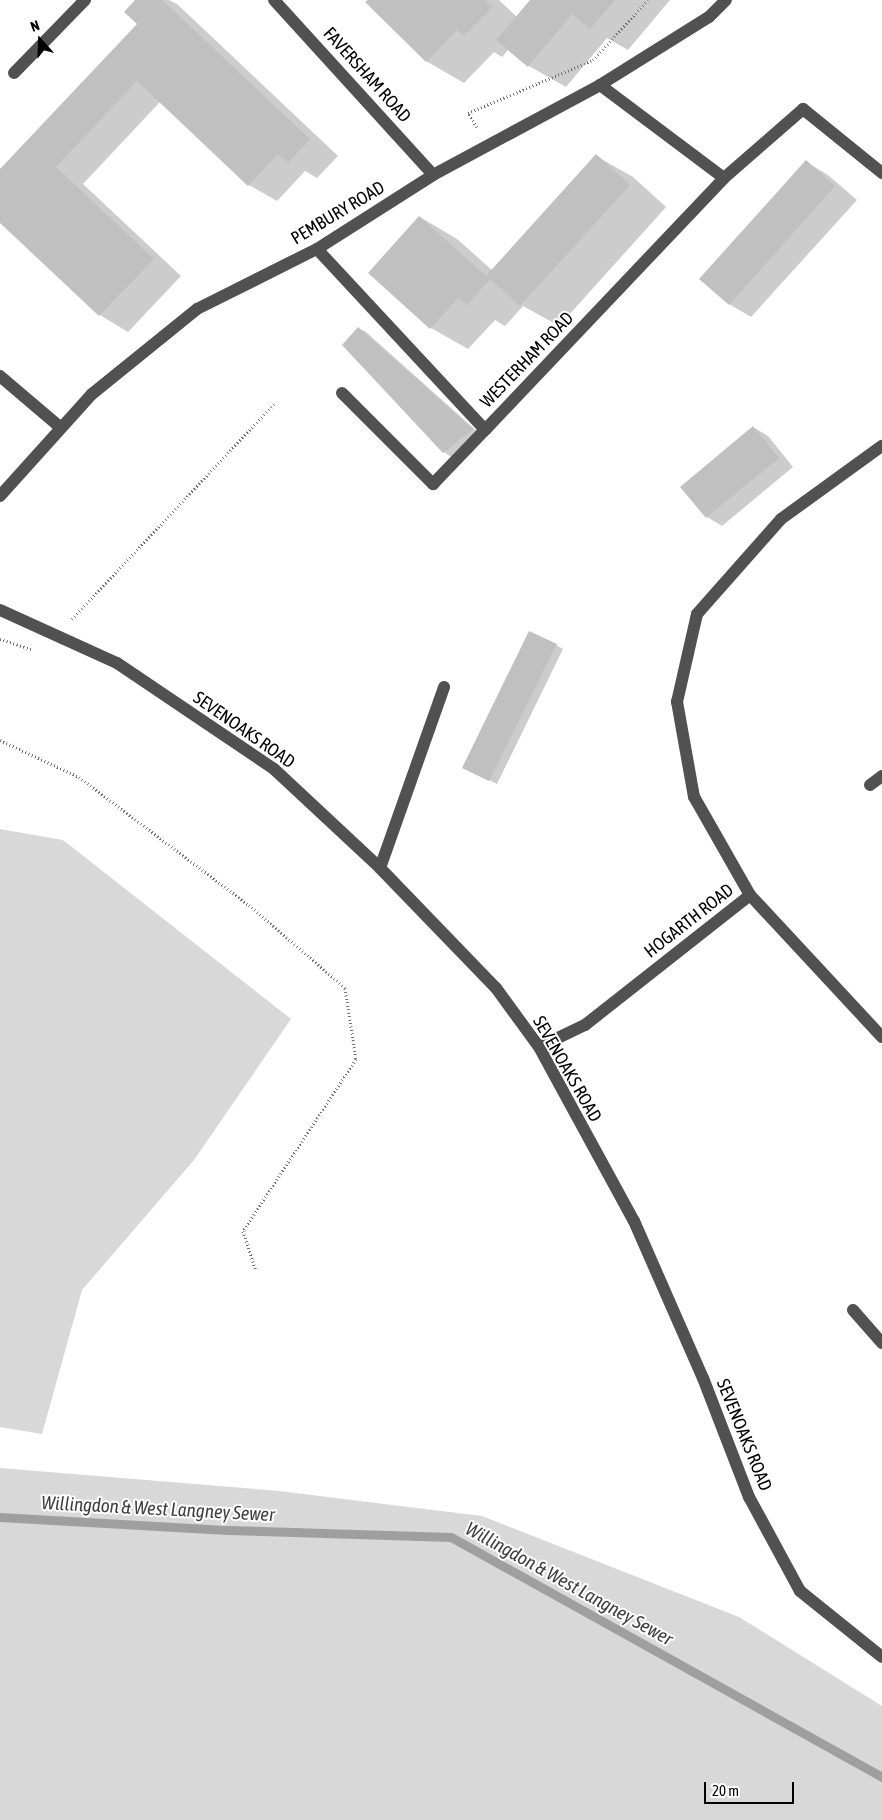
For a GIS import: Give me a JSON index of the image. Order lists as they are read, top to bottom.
{
  "streets": {
    "street": [
      "FAVERSHAM ROAD",
      "PEMBURY ROAD",
      "WESTERHAM ROAD",
      "SEVENOAKS ROAD",
      "HOGARTH ROAD"
    ]
  },
  "crossings": [
    ["FAVERSHAM ROAD", "PEMBURY ROAD"],
    ["PEMBURY ROAD", "WESTERHAM ROAD"],
    ["SEVENOAKS ROAD", "HOGARTH ROAD"]
  ],
  "water": ["Willingdon & West Langney Sewer"],
  "scale_bar": "20 m",
  "north": "top"
}
